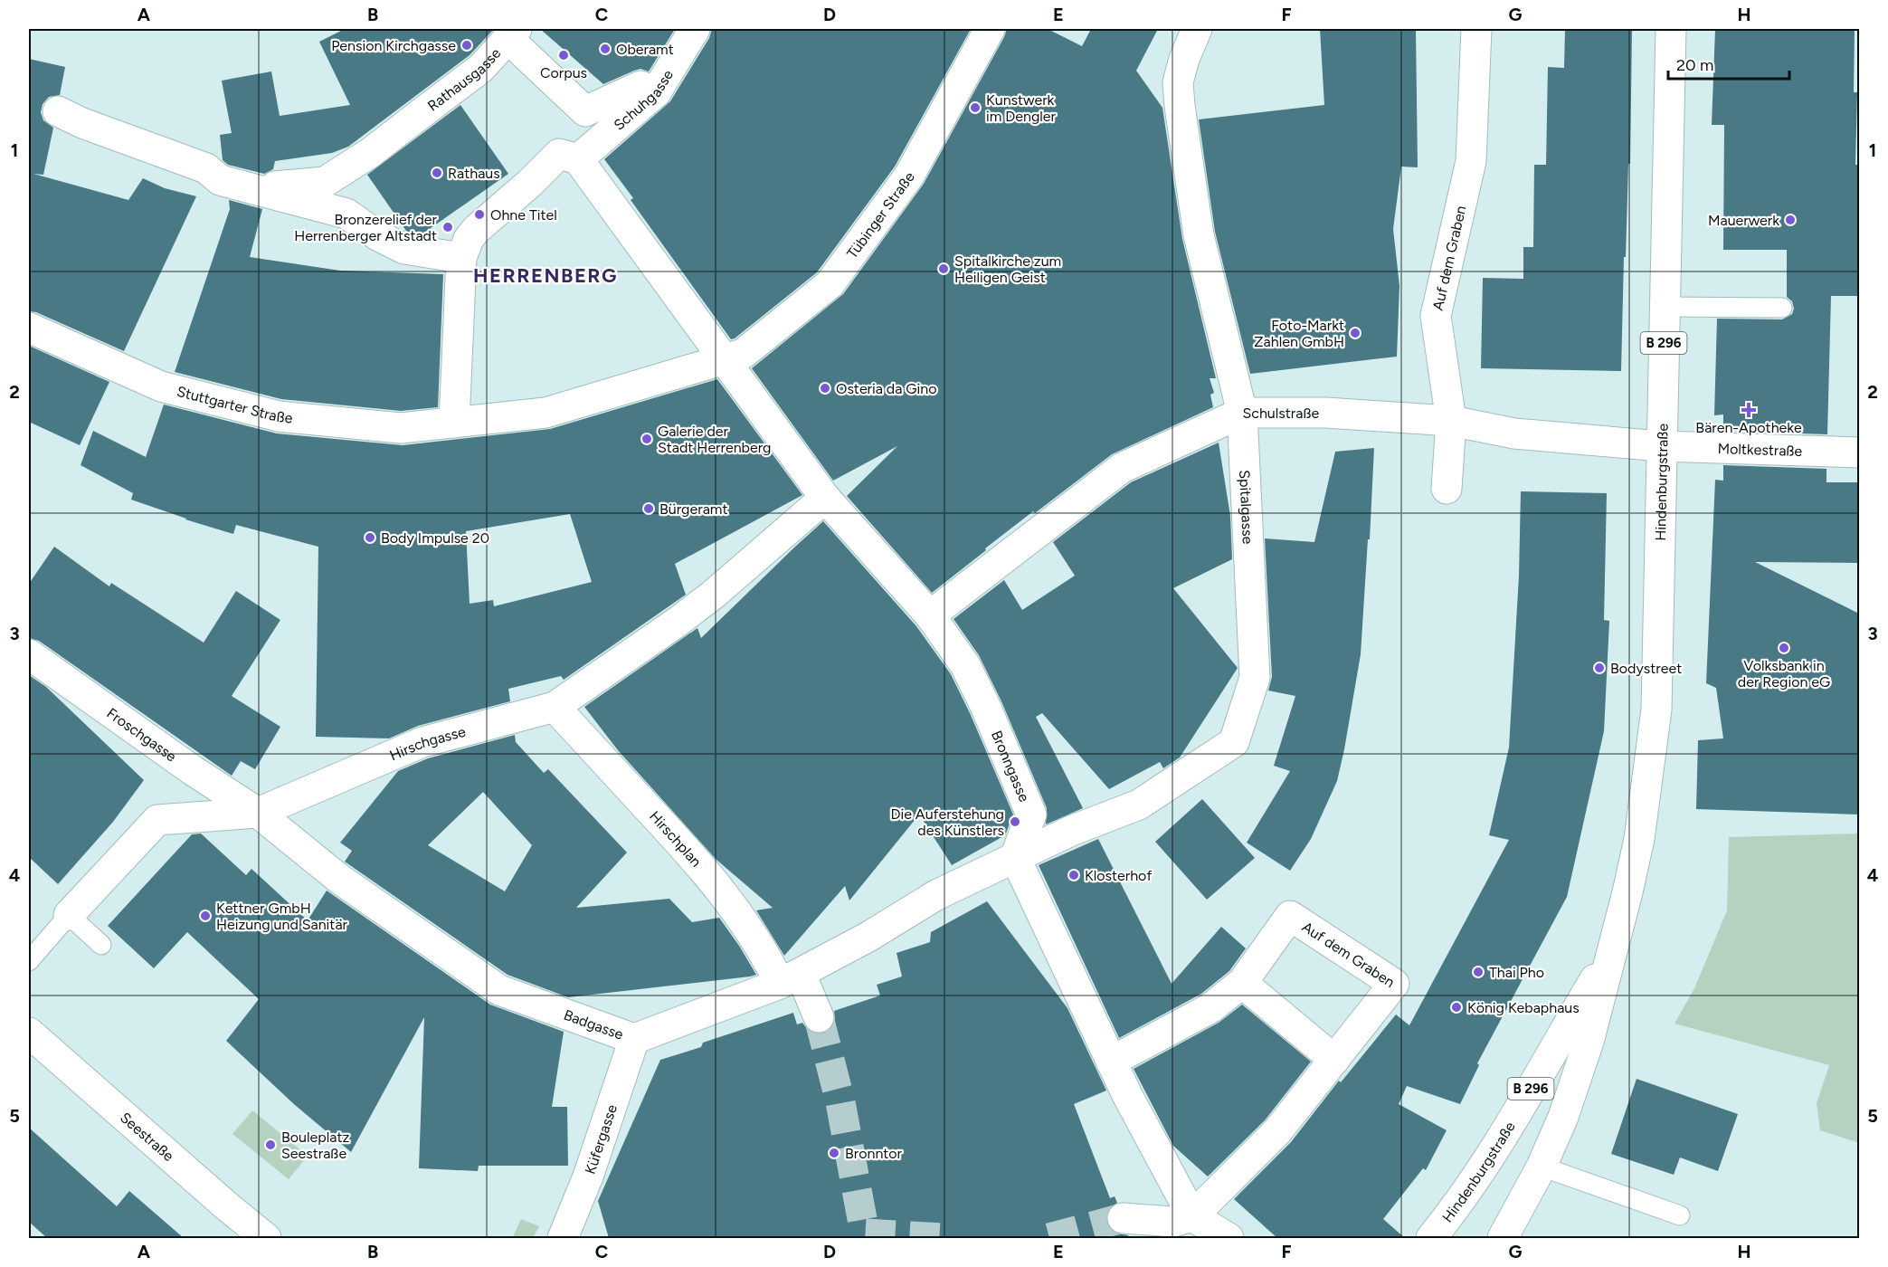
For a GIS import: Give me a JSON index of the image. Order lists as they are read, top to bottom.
{
  "streets": {
    "street": [
      "Rathausgasse",
      "Schuhgasse",
      "Tübinger Straße",
      "Auf dem Graben",
      "B 296",
      "Stuttgarter Straße",
      "Schulstraße",
      "Moltkestraße",
      "Hindenburgstraße",
      "Spitalgasse",
      "Froschgasse",
      "Hirschgasse",
      "Bronngasse",
      "Hirschplan",
      "Badgasse",
      "Seestraße",
      "Küfergasse"
    ]
  },
  "crossings": [
    ["Rathausgasse", "Schuhgasse"],
    ["Schuhgasse", "Bronngasse"],
    ["Tübinger Straße", "Stuttgarter Straße"],
    ["Tübinger Straße", "Bronngasse"],
    ["Auf dem Graben", "Schulstraße"],
    ["Schulstraße", "Moltkestraße"],
    ["Schulstraße", "Hindenburgstraße"],
    ["Schulstraße", "Spitalgasse"],
    ["Schulstraße", "Bronngasse"],
    ["Moltkestraße", "Hindenburgstraße"],
    ["Spitalgasse", "Bronngasse"],
    ["Spitalgasse", "Badgasse"],
    ["Froschgasse", "Hirschgasse"],
    ["Froschgasse", "Badgasse"],
    ["Hirschgasse", "Bronngasse"],
    ["Hirschgasse", "Hirschplan"],
    ["Hirschgasse", "Badgasse"],
    ["Bronngasse", "Badgasse"],
    ["Hirschplan", "Badgasse"],
    ["Badgasse", "Küfergasse"]
  ],
  "districts": ["HERRENBERG"],
  "places": {
    "other": [
      "Pension Kirchgasse",
      "Oberamt",
      "Corpus",
      "Kunstwerk im Dengler",
      "Rathaus",
      "Ohne Titel",
      "Mauerwerk",
      "Bronzerelief der Herrenberger Altstadt",
      "Spitalkirche zum Heiligen Geist",
      "Foto-Markt Zahlen GmbH",
      "Osteria da Gino",
      "Galerie der Stadt Herrenberg",
      "Bürgeramt",
      "Body Impulse 20",
      "Volksbank in der Region eG",
      "Bodystreet",
      "Die Auferstehung des Künstlers",
      "Klosterhof",
      "Kettner GmbH Heizung und Sanitär",
      "Thai Pho",
      "König Kebaphaus",
      "Bouleplatz Seestraße",
      "Bronntor"
    ],
    "health": ["Bären-Apotheke"]
  },
  "scale_bar": "20 m",
  "grid": {
    "columns": [
      "A",
      "B",
      "C",
      "D",
      "E",
      "F",
      "G",
      "H"
    ],
    "rows": [
      "1",
      "2",
      "3",
      "4",
      "5"
    ]
  }
}
